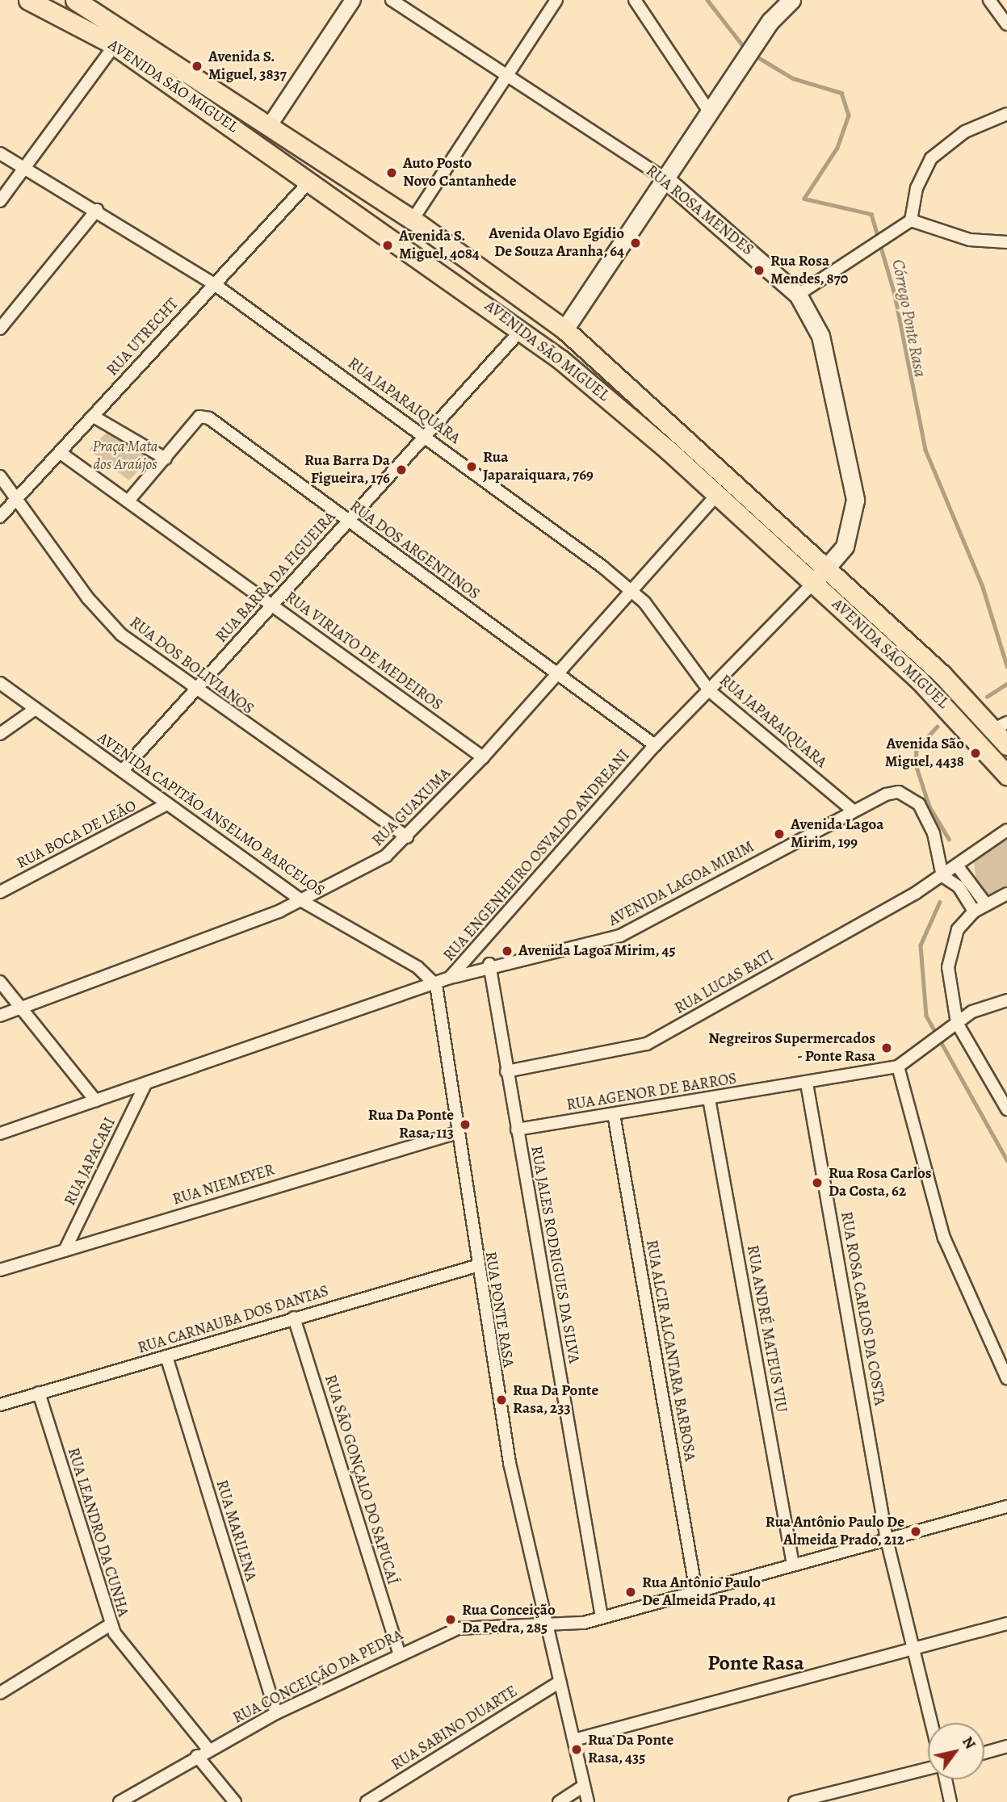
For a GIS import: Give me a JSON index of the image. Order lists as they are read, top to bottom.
{
  "streets": {
    "main road": ["AVENIDA SÃO MIGUEL", "RUA ROSA MENDES"],
    "street": [
      "RUA UTRECHT",
      "RUA JAPARAIQUARA",
      "RUA DOS ARGENTINOS",
      "RUA BARRA DA FIGUEIRA",
      "RUA VIRIATO DE MEDEIROS",
      "RUA DOS BOLIVIANOS",
      "RUA GUAXUMA",
      "AVENIDA CAPITÃO ANSELMO BARCELOS",
      "RUA BOCA DE LEÃO",
      "RUA ENGENHEIRO OSVALDO ANDREANI",
      "AVENIDA LAGOA MIRIM",
      "RUA LUCAS BATI",
      "RUA AGENOR DE BARROS",
      "RUA JAPACARI",
      "RUA NIEMEYER",
      "RUA JALES RODRIGUES DA SILVA",
      "RUA ROSA CARLOS DA COSTA",
      "RUA PONTE RASA",
      "RUA CARNAUBA DOS DANTAS",
      "RUA ANDRÉ MATEUS VIU",
      "RUA ALCIR ALCANTARA BARBOSA",
      "RUA SÃO GONÇALO DO SAPUCAÍ",
      "RUA MARILENA",
      "RUA LEANDRO DA CUNHA",
      "RUA CONCEIÇÃO DA PEDRA",
      "RUA SABINO DUARTE"
    ]
  },
  "crossings": [
    ["AVENIDA SÃO MIGUEL", "RUA ROSA MENDES"],
    ["AVENIDA SÃO MIGUEL", "RUA UTRECHT"],
    ["AVENIDA SÃO MIGUEL", "RUA BARRA DA FIGUEIRA"],
    ["AVENIDA SÃO MIGUEL", "RUA GUAXUMA"],
    ["AVENIDA SÃO MIGUEL", "RUA ENGENHEIRO OSVALDO ANDREANI"],
    ["RUA ROSA MENDES", "RUA ENGENHEIRO OSVALDO ANDREANI"],
    ["RUA UTRECHT", "RUA JAPARAIQUARA"],
    ["RUA UTRECHT", "RUA VIRIATO DE MEDEIROS"],
    ["RUA UTRECHT", "RUA DOS BOLIVIANOS"],
    ["RUA JAPARAIQUARA", "RUA BARRA DA FIGUEIRA"],
    ["RUA JAPARAIQUARA", "RUA GUAXUMA"],
    ["RUA JAPARAIQUARA", "RUA ENGENHEIRO OSVALDO ANDREANI"],
    ["RUA JAPARAIQUARA", "AVENIDA LAGOA MIRIM"],
    ["RUA DOS ARGENTINOS", "RUA BARRA DA FIGUEIRA"],
    ["RUA DOS ARGENTINOS", "RUA GUAXUMA"],
    ["RUA DOS ARGENTINOS", "RUA ENGENHEIRO OSVALDO ANDREANI"],
    ["RUA BARRA DA FIGUEIRA", "RUA VIRIATO DE MEDEIROS"],
    ["RUA BARRA DA FIGUEIRA", "RUA DOS BOLIVIANOS"],
    ["RUA BARRA DA FIGUEIRA", "AVENIDA CAPITÃO ANSELMO BARCELOS"],
    ["RUA VIRIATO DE MEDEIROS", "RUA GUAXUMA"],
    ["RUA DOS BOLIVIANOS", "RUA GUAXUMA"],
    ["RUA GUAXUMA", "AVENIDA CAPITÃO ANSELMO BARCELOS"],
    ["AVENIDA CAPITÃO ANSELMO BARCELOS", "RUA BOCA DE LEÃO"],
    ["AVENIDA CAPITÃO ANSELMO BARCELOS", "RUA ENGENHEIRO OSVALDO ANDREANI"],
    ["AVENIDA CAPITÃO ANSELMO BARCELOS", "RUA PONTE RASA"],
    ["RUA ENGENHEIRO OSVALDO ANDREANI", "AVENIDA LAGOA MIRIM"],
    ["RUA ENGENHEIRO OSVALDO ANDREANI", "RUA JAPACARI"],
    ["RUA ENGENHEIRO OSVALDO ANDREANI", "RUA PONTE RASA"],
    ["AVENIDA LAGOA MIRIM", "RUA LUCAS BATI"],
    ["AVENIDA LAGOA MIRIM", "RUA JALES RODRIGUES DA SILVA"],
    ["RUA LUCAS BATI", "RUA JALES RODRIGUES DA SILVA"],
    ["RUA AGENOR DE BARROS", "RUA JALES RODRIGUES DA SILVA"],
    ["RUA AGENOR DE BARROS", "RUA ROSA CARLOS DA COSTA"],
    ["RUA AGENOR DE BARROS", "RUA ANDRÉ MATEUS VIU"],
    ["RUA AGENOR DE BARROS", "RUA ALCIR ALCANTARA BARBOSA"],
    ["RUA JAPACARI", "RUA NIEMEYER"],
    ["RUA NIEMEYER", "RUA PONTE RASA"],
    ["RUA JALES RODRIGUES DA SILVA", "RUA CONCEIÇÃO DA PEDRA"],
    ["RUA ROSA CARLOS DA COSTA", "RUA CONCEIÇÃO DA PEDRA"],
    ["RUA PONTE RASA", "RUA CARNAUBA DOS DANTAS"],
    ["RUA PONTE RASA", "RUA CONCEIÇÃO DA PEDRA"],
    ["RUA PONTE RASA", "RUA SABINO DUARTE"],
    ["RUA CARNAUBA DOS DANTAS", "RUA SÃO GONÇALO DO SAPUCAÍ"],
    ["RUA CARNAUBA DOS DANTAS", "RUA MARILENA"],
    ["RUA CARNAUBA DOS DANTAS", "RUA LEANDRO DA CUNHA"],
    ["RUA ANDRÉ MATEUS VIU", "RUA CONCEIÇÃO DA PEDRA"],
    ["RUA ALCIR ALCANTARA BARBOSA", "RUA CONCEIÇÃO DA PEDRA"],
    ["RUA SÃO GONÇALO DO SAPUCAÍ", "RUA CONCEIÇÃO DA PEDRA"],
    ["RUA MARILENA", "RUA CONCEIÇÃO DA PEDRA"],
    ["RUA LEANDRO DA CUNHA", "RUA CONCEIÇÃO DA PEDRA"]
  ],
  "districts": ["Ponte Rasa"],
  "water": ["Córrego Ponte Rasa"],
  "parks": ["Praça Mata dos Araújos"],
  "places": [
    "Avenida S. Miguel, 3837",
    "Auto Posto Novo Cantanhede",
    "Avenida Olavo Egídio De Souza Aranha, 64",
    "Avenida S. Miguel, 4084",
    "Rua Rosa Mendes, 870",
    "Rua Japaraiquara, 769",
    "Rua Barra Da Figueira, 176",
    "Avenida São Miguel, 4438",
    "Avenida Lagoa Mirim, 199",
    "Avenida Lagoa Mirim, 45",
    "Negreiros Supermercados - Ponte Rasa",
    "Rua Da Ponte Rasa, 113",
    "Rua Rosa Carlos Da Costa, 62",
    "Rua Da Ponte Rasa, 233",
    "Rua Antônio Paulo De Almeida Prado, 212",
    "Rua Antônio Paulo De Almeida Prado, 41",
    "Rua Conceição Da Pedra, 285",
    "Rua Da Ponte Rasa, 435"
  ],
  "north": "top right"
}
